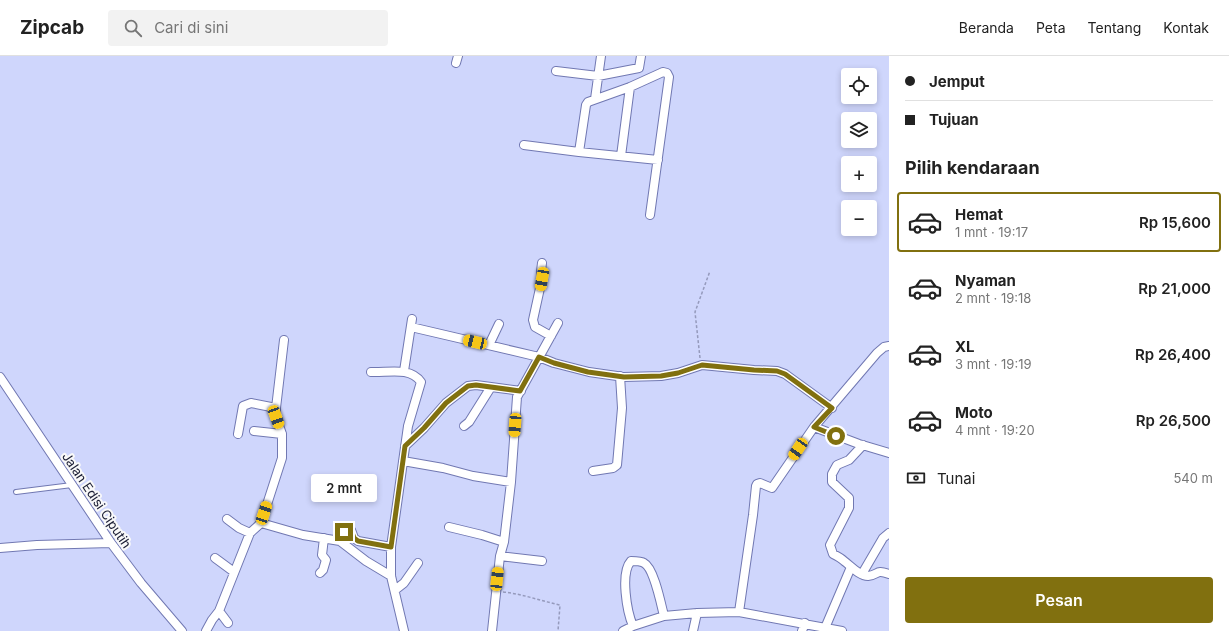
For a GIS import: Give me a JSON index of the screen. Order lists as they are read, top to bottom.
{
  "streets": {
    "street": ["Jalan Edisi Ciputih"]
  },
  "page": {
    "header": "Zipcab",
    "search": "Cari di sini",
    "nav": [
      "Beranda",
      "Peta",
      "Tentang",
      "Kontak"
    ],
    "banner": ["Jemput", "Tujuan"],
    "map_buttons": ["+", "−"],
    "heading": "Pilih kendaraan",
    "list": [
      {
        "name": "Hemat",
        "note": "1 mnt · 19:17",
        "value": "Rp 15,600"
      },
      {
        "name": "Nyaman",
        "note": "2 mnt · 19:18",
        "value": "Rp 21,000"
      },
      {
        "name": "XL",
        "note": "3 mnt · 19:19",
        "value": "Rp 26,400"
      },
      {
        "name": "Moto",
        "note": "4 mnt · 19:20",
        "value": "Rp 26,500"
      }
    ],
    "pay": ["Tunai", "540 m"],
    "bubble": "2 mnt",
    "buttons": "Pesan"
  }
}
